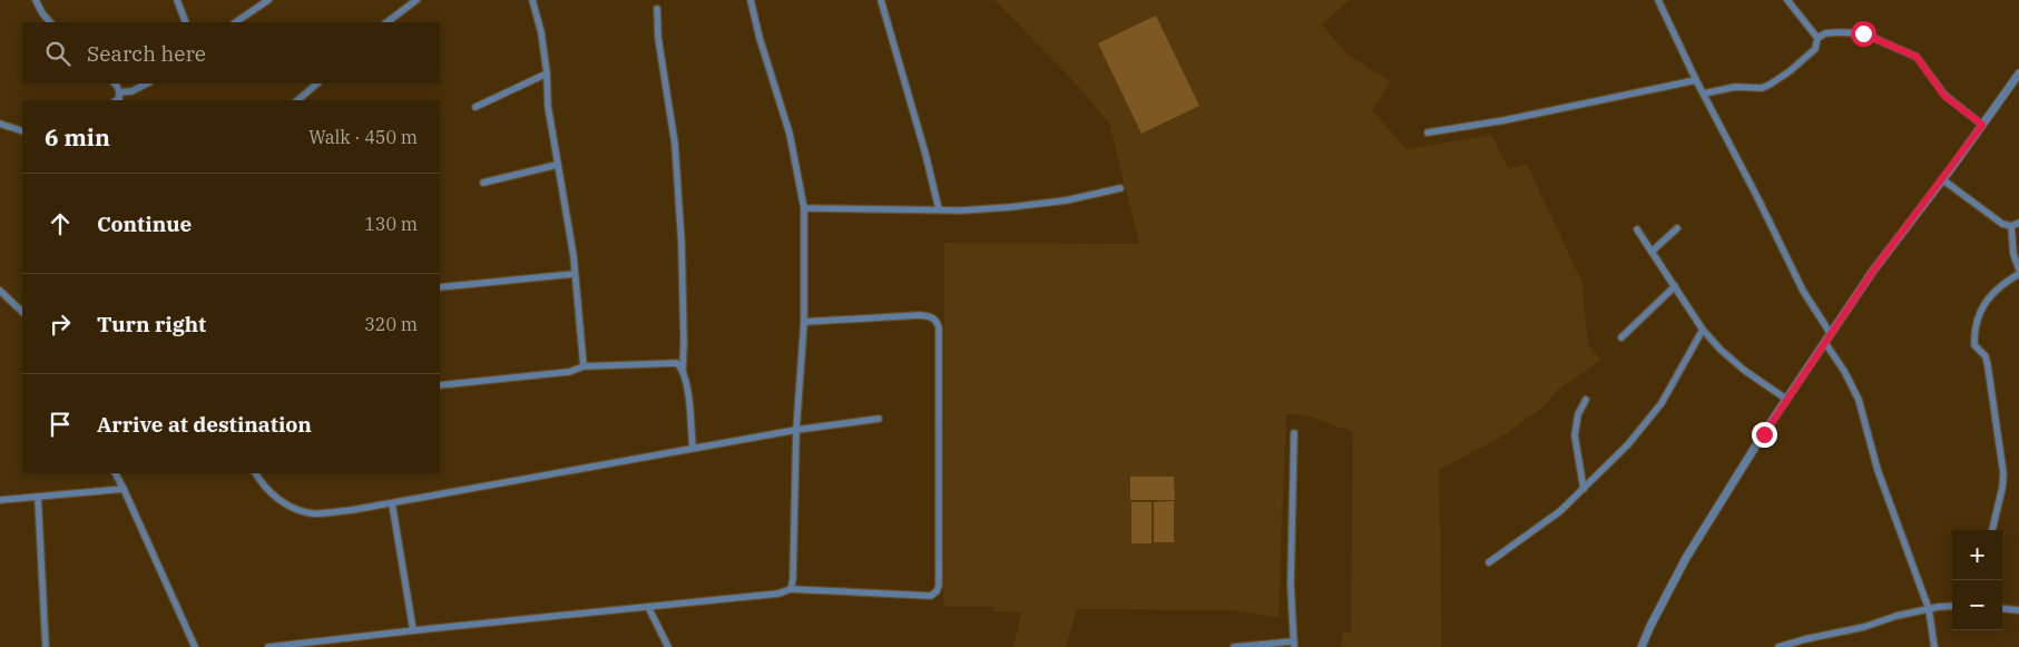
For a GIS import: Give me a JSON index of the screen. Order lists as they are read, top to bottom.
{
  "page": {
    "search": "Search here",
    "heading": ["6 min", "Walk · 450 m"],
    "list": [
      ["Continue", "130 m"],
      ["Turn right", "320 m"],
      "Arrive at destination"
    ],
    "map_buttons": ["+", "−"]
  }
}
